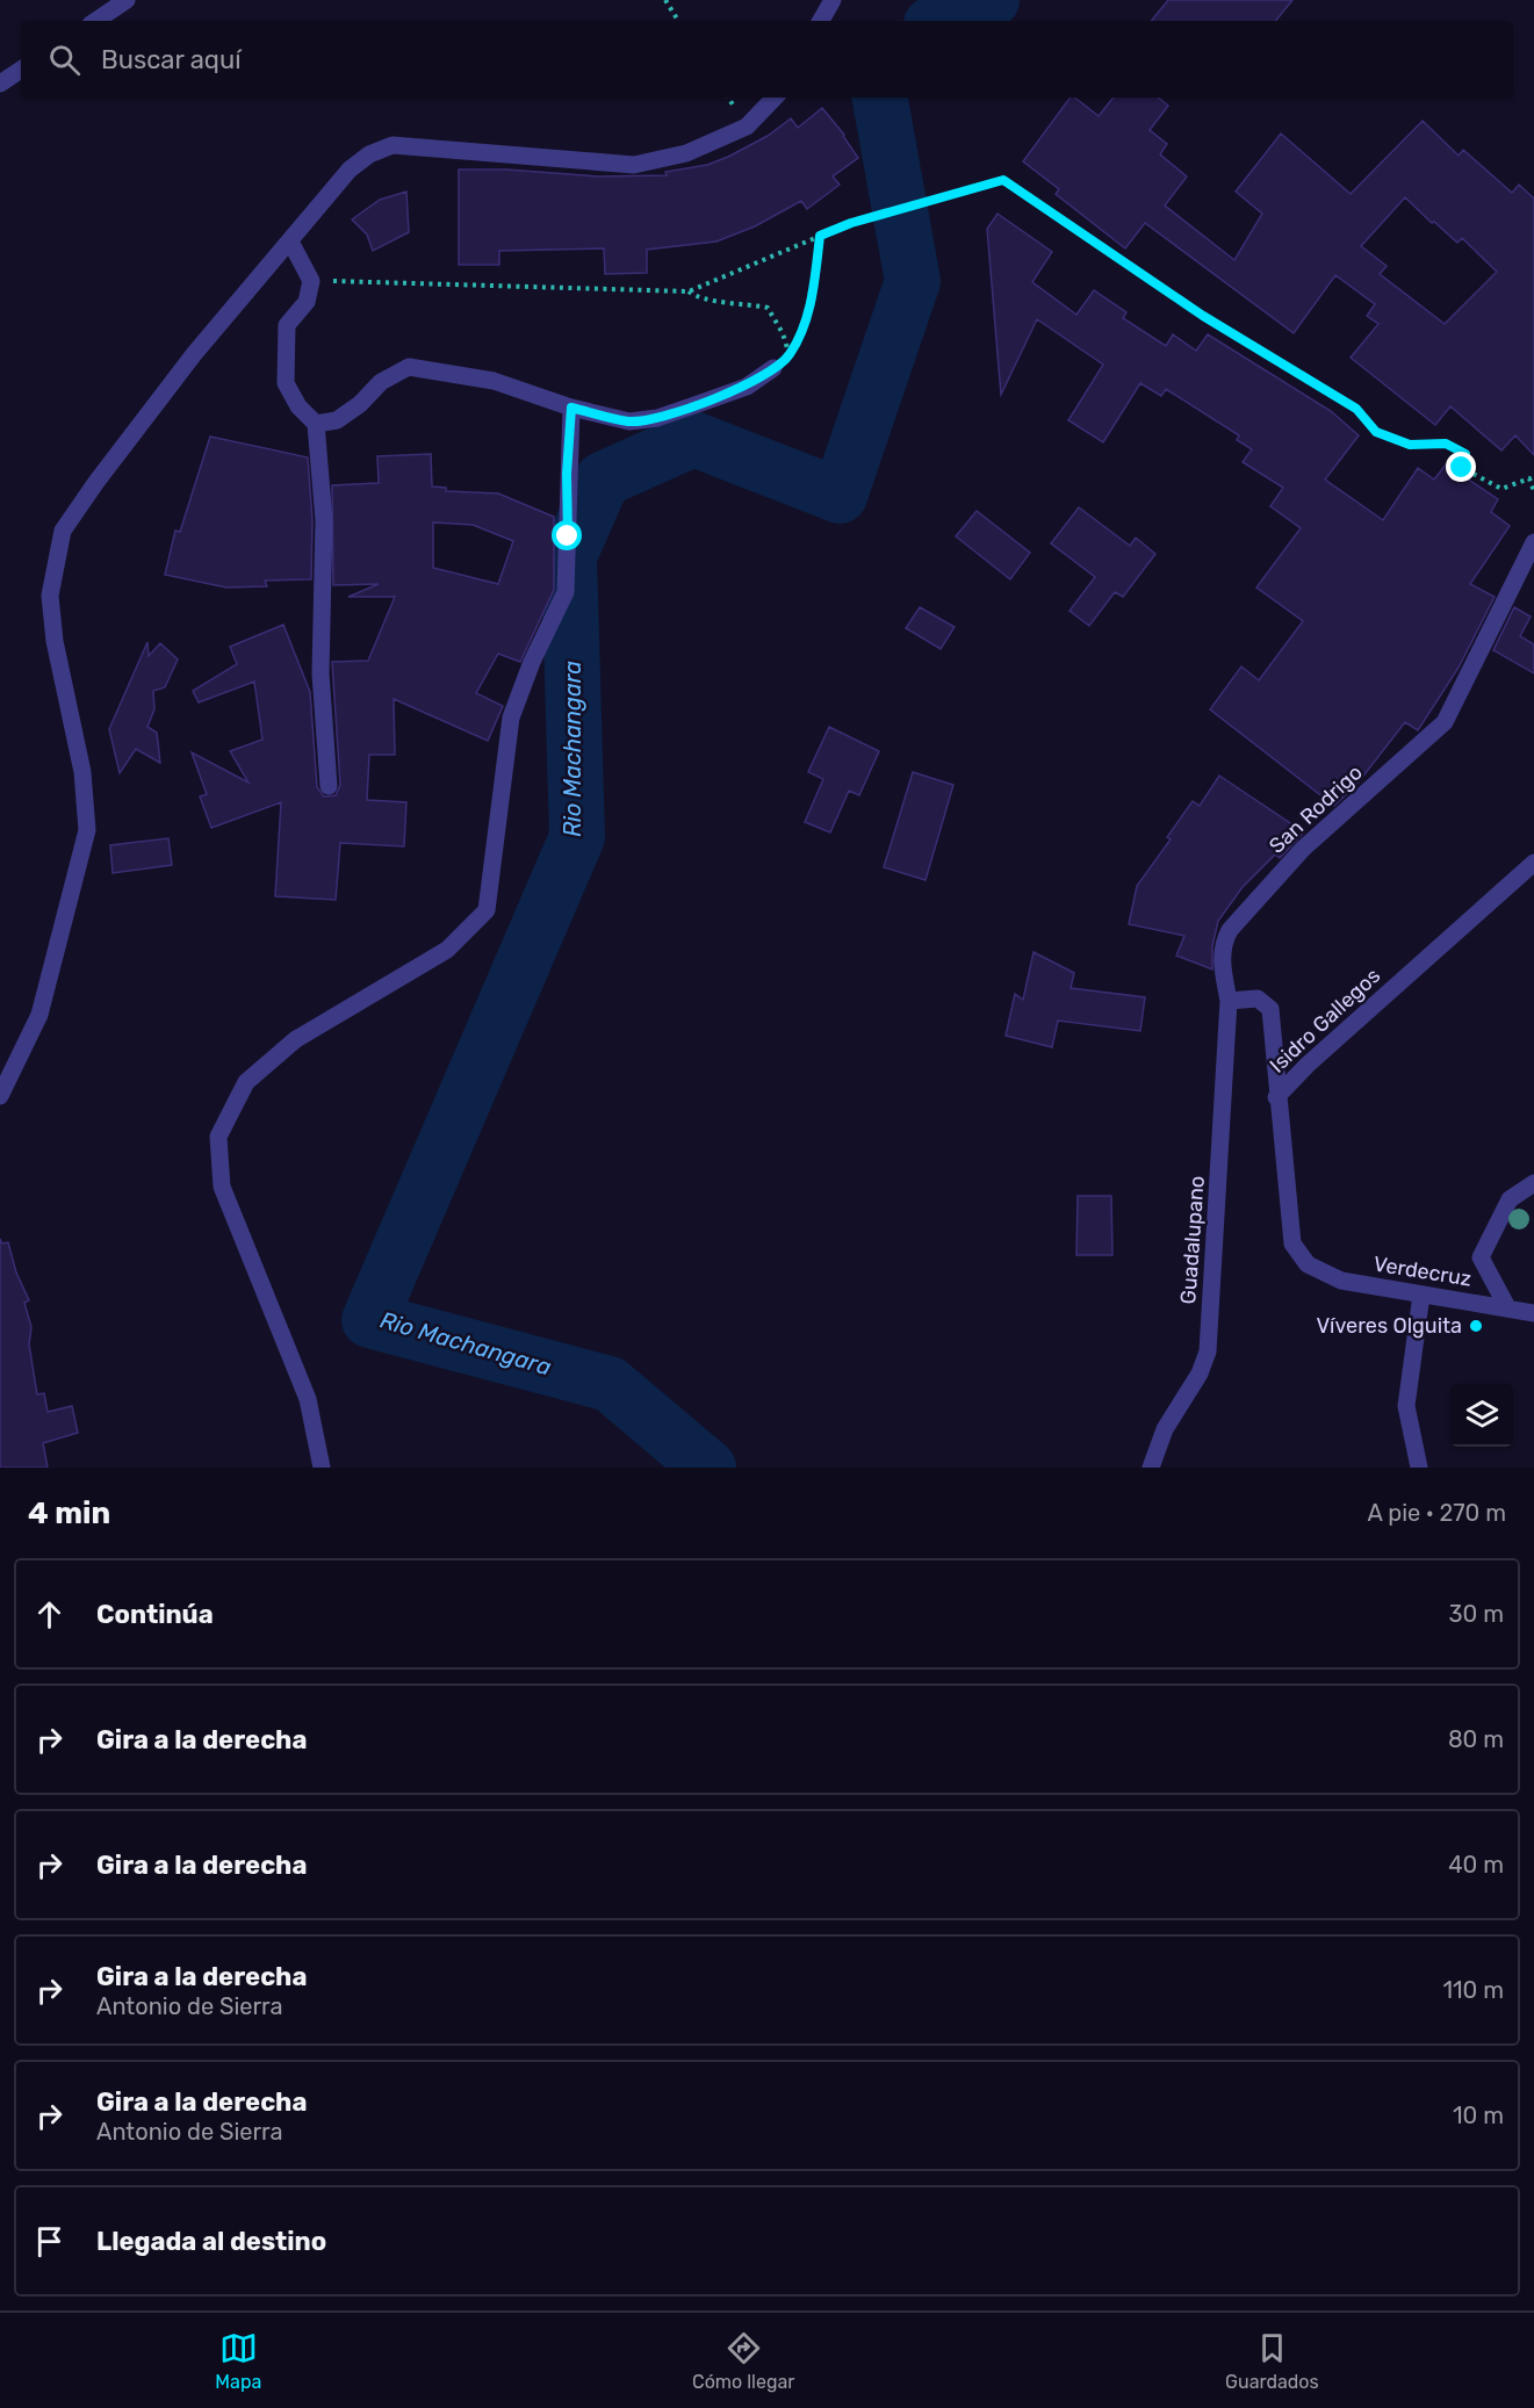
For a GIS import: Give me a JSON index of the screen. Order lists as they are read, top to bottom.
{
  "streets": {
    "street": [
      "San Rodrigo",
      "Isidro Gallegos",
      "Guadalupano",
      "Verdecruz"
    ]
  },
  "crossings": [
    ["San Rodrigo", "Guadalupano"],
    ["Isidro Gallegos", "Verdecruz"]
  ],
  "water": ["Rio Machangara"],
  "places": ["Víveres Olguita"],
  "page": {
    "search": "Buscar aquí",
    "heading": ["4 min", "A pie · 270 m"],
    "list": [
      ["Continúa", "30 m"],
      ["Gira a la derecha", "80 m"],
      ["Gira a la derecha", "40 m"],
      ["Gira a la derecha", "Antonio de Sierra", "110 m"],
      ["Gira a la derecha", "Antonio de Sierra", "10 m"],
      "Llegada al destino"
    ],
    "nav": ["Mapa", "Cómo llegar", "Guardados"]
  }
}
